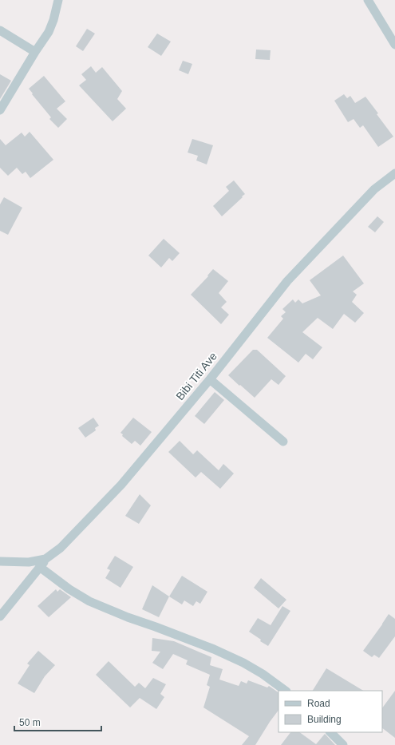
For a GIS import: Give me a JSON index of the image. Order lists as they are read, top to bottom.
{
  "streets": {
    "street": ["Bibi Titi Ave"]
  },
  "legend": ["Road", "Building"],
  "scale_bar": "50 m"
}
